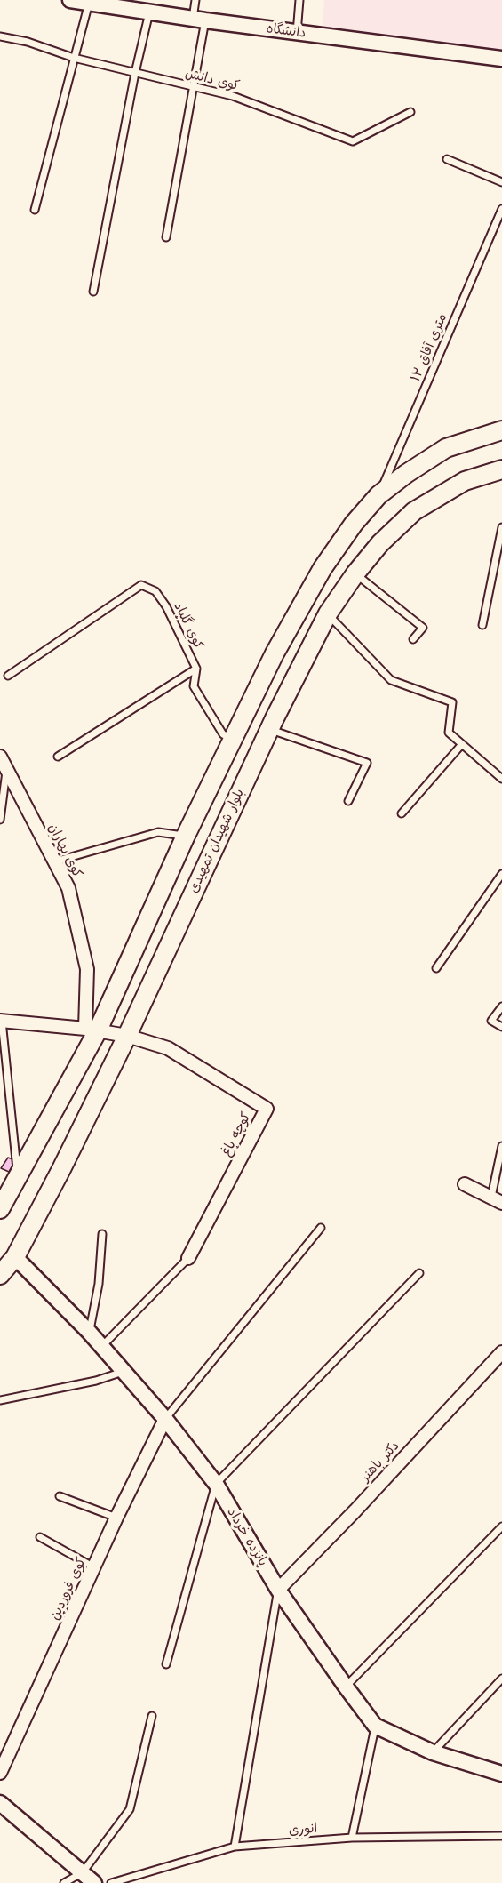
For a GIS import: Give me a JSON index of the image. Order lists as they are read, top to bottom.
{
  "streets": {
    "main road": ["بلوار شهیدان تمهیدی"],
    "street": [
      "دانشگاه",
      "کوی بهاران",
      "کوچه باغ",
      "دکتر باهنر",
      "پانزده خرداد",
      "کوی فروردین"
    ],
    "lane": [
      "کوی دانش",
      "۱۲ متری آفاق",
      "کوی گلباد",
      "انوری"
    ]
  },
  "crossings": [
    ["بلوار شهیدان تمهیدی", "کوچه باغ"],
    ["بلوار شهیدان تمهیدی", "پانزده خرداد"],
    ["دکتر باهنر", "پانزده خرداد"],
    ["پانزده خرداد", "کوی فروردین"]
  ]
}
